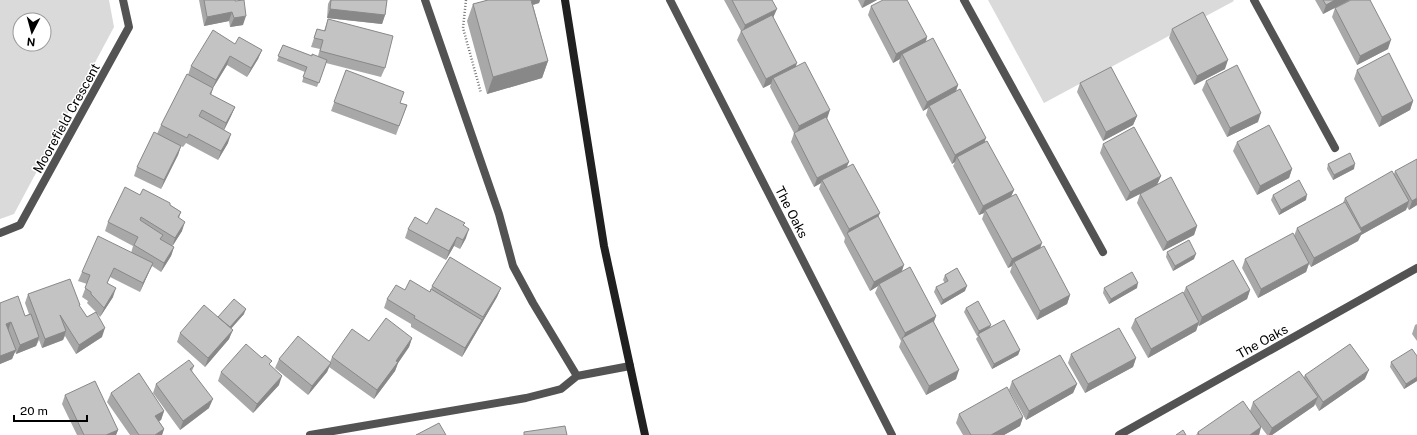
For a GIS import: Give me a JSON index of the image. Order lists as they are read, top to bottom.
{
  "streets": {
    "street": ["Moorefield Crescent", "The Oaks"]
  },
  "scale_bar": "20 m",
  "north": "bottom"
}
